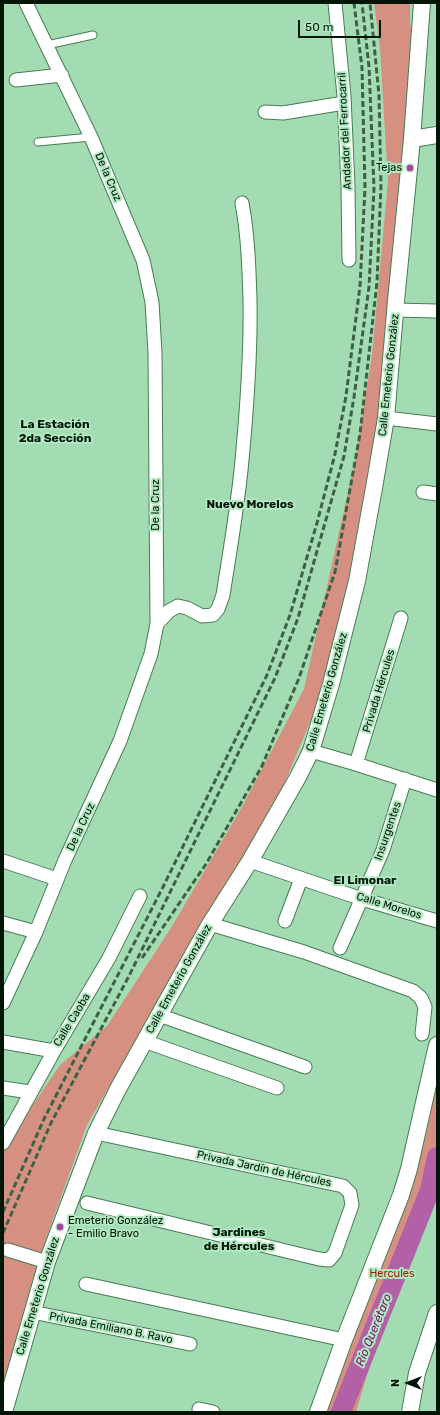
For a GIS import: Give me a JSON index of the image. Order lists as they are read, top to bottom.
{
  "streets": {
    "street": [
      "Andador del Ferrocarril",
      "De la Cruz",
      "Calle Emeterio González",
      "Privada Hércules",
      "Insurgentes",
      "Calle Morelos",
      "Calle Caoba",
      "Privada Jardín de Hércules",
      "Privada Emiliano B. Ravo"
    ]
  },
  "crossings": [
    ["Calle Emeterio González", "Calle Morelos"],
    ["Calle Emeterio González", "Privada Jardín de Hércules"],
    ["Calle Emeterio González", "Privada Emiliano B. Ravo"],
    ["Insurgentes", "Calle Morelos"]
  ],
  "districts": [
    "La Estación 2da Sección",
    "Nuevo Morelos",
    "El Limonar",
    "Jardines de Hércules"
  ],
  "water": ["Río Querétaro"],
  "parks": ["Hercules"],
  "places": ["Tejas", "Emeterio González - Emilio Bravo"],
  "scale_bar": "50 m",
  "north": "left"
}
